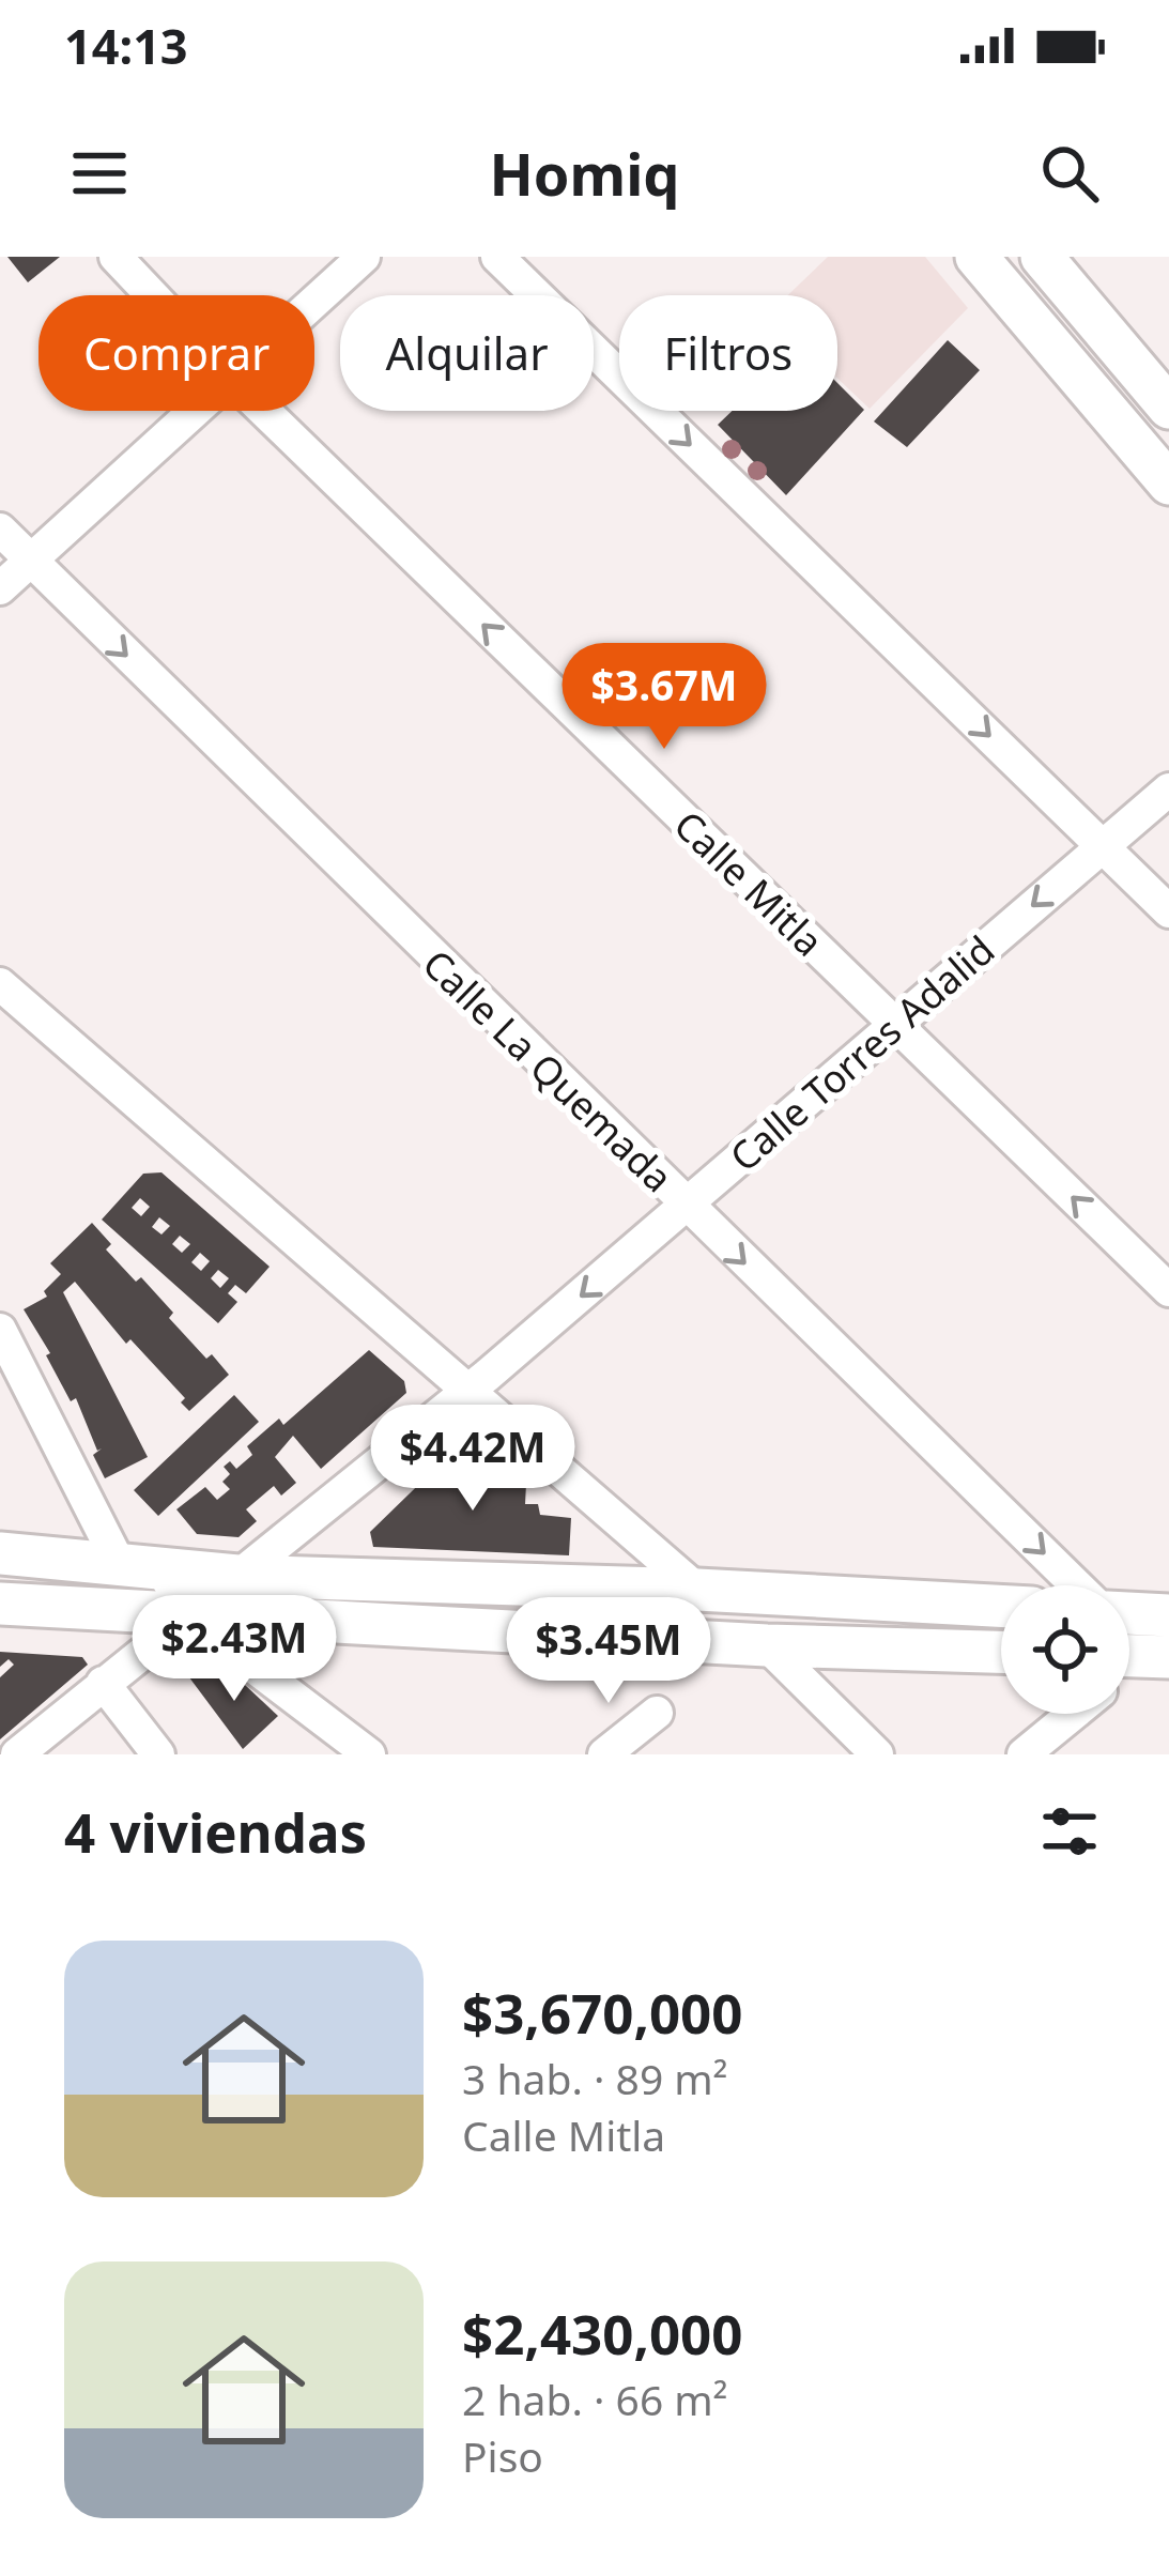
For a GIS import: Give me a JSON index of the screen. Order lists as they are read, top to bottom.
{
  "streets": {
    "street": ["Calle Mitla", "Calle Torres Adalid", "Calle La Quemada"]
  },
  "crossings": [
    ["Calle Mitla", "Calle Torres Adalid"],
    ["Calle Torres Adalid", "Calle La Quemada"]
  ],
  "one_way": ["Calle Torres Adalid"],
  "page": {
    "status": "14:13",
    "header": "Homiq",
    "chip": ["Comprar", "Alquilar", "Filtros"],
    "price": [
      "$3.67M",
      "$4.42M",
      "$2.43M",
      "$3.45M"
    ],
    "heading": "4 viviendas",
    "list": [
      {
        "name": "$3,670,000",
        "note": "3 hab. · 89 m² · Calle Mitla"
      },
      {
        "name": "$2,430,000",
        "note": "2 hab. · 66 m² · Piso"
      }
    ]
  }
}
